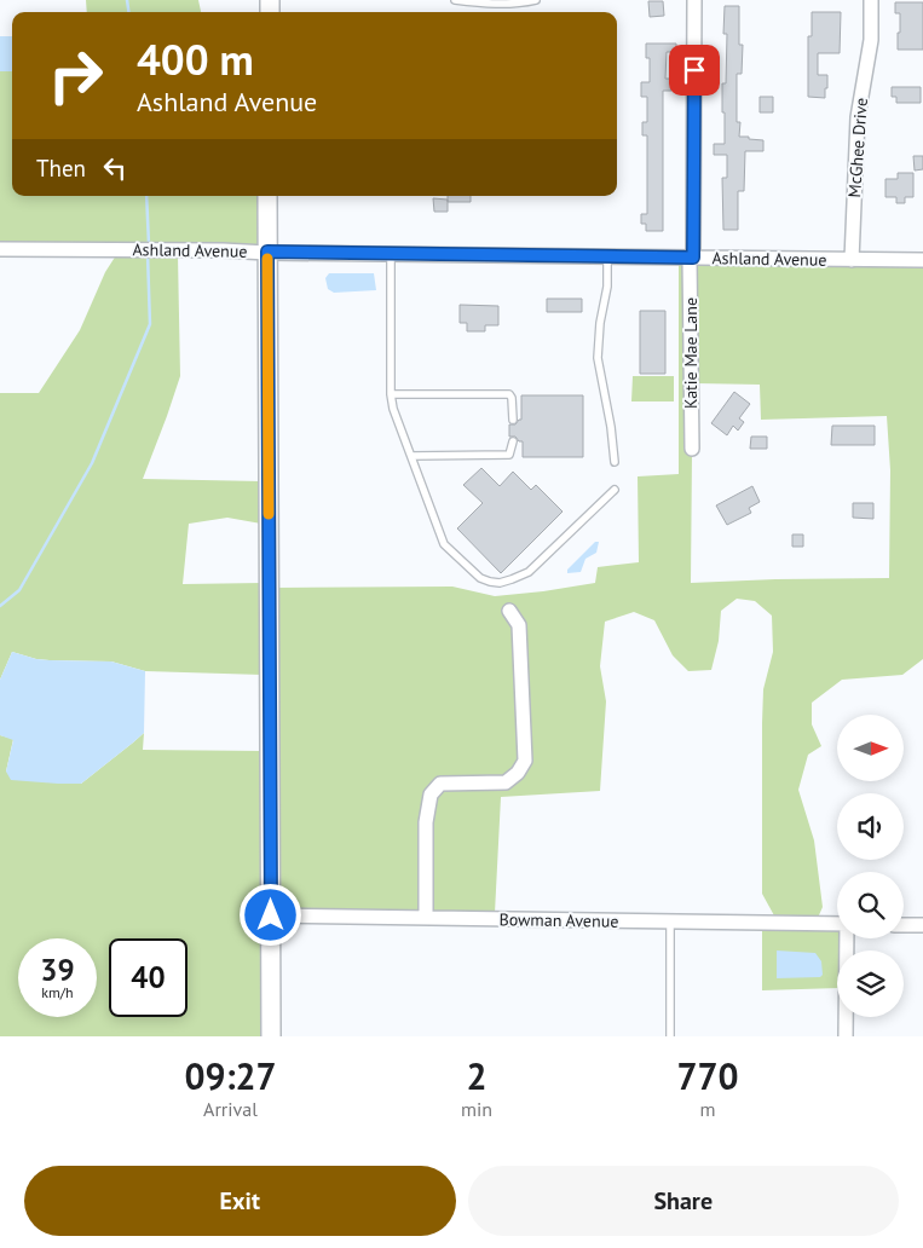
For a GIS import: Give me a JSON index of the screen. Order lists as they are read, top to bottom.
{
  "streets": {
    "street": [
      "McGhee Drive",
      "Ashland Avenue",
      "Katie Mae Lane",
      "Bowman Avenue"
    ]
  },
  "crossings": [
    ["McGhee Drive", "Ashland Avenue"],
    ["Ashland Avenue", "Katie Mae Lane"]
  ],
  "north": "right",
  "page": {
    "turn": ["400 m", "Ashland Avenue"],
    "then": "Then",
    "speed": "39 km/h",
    "limit": "40",
    "eta": [
      "09:27",
      "Arrival",
      "2",
      "min",
      "770",
      "m"
    ],
    "buttons": ["Exit", "Share"]
  }
}
